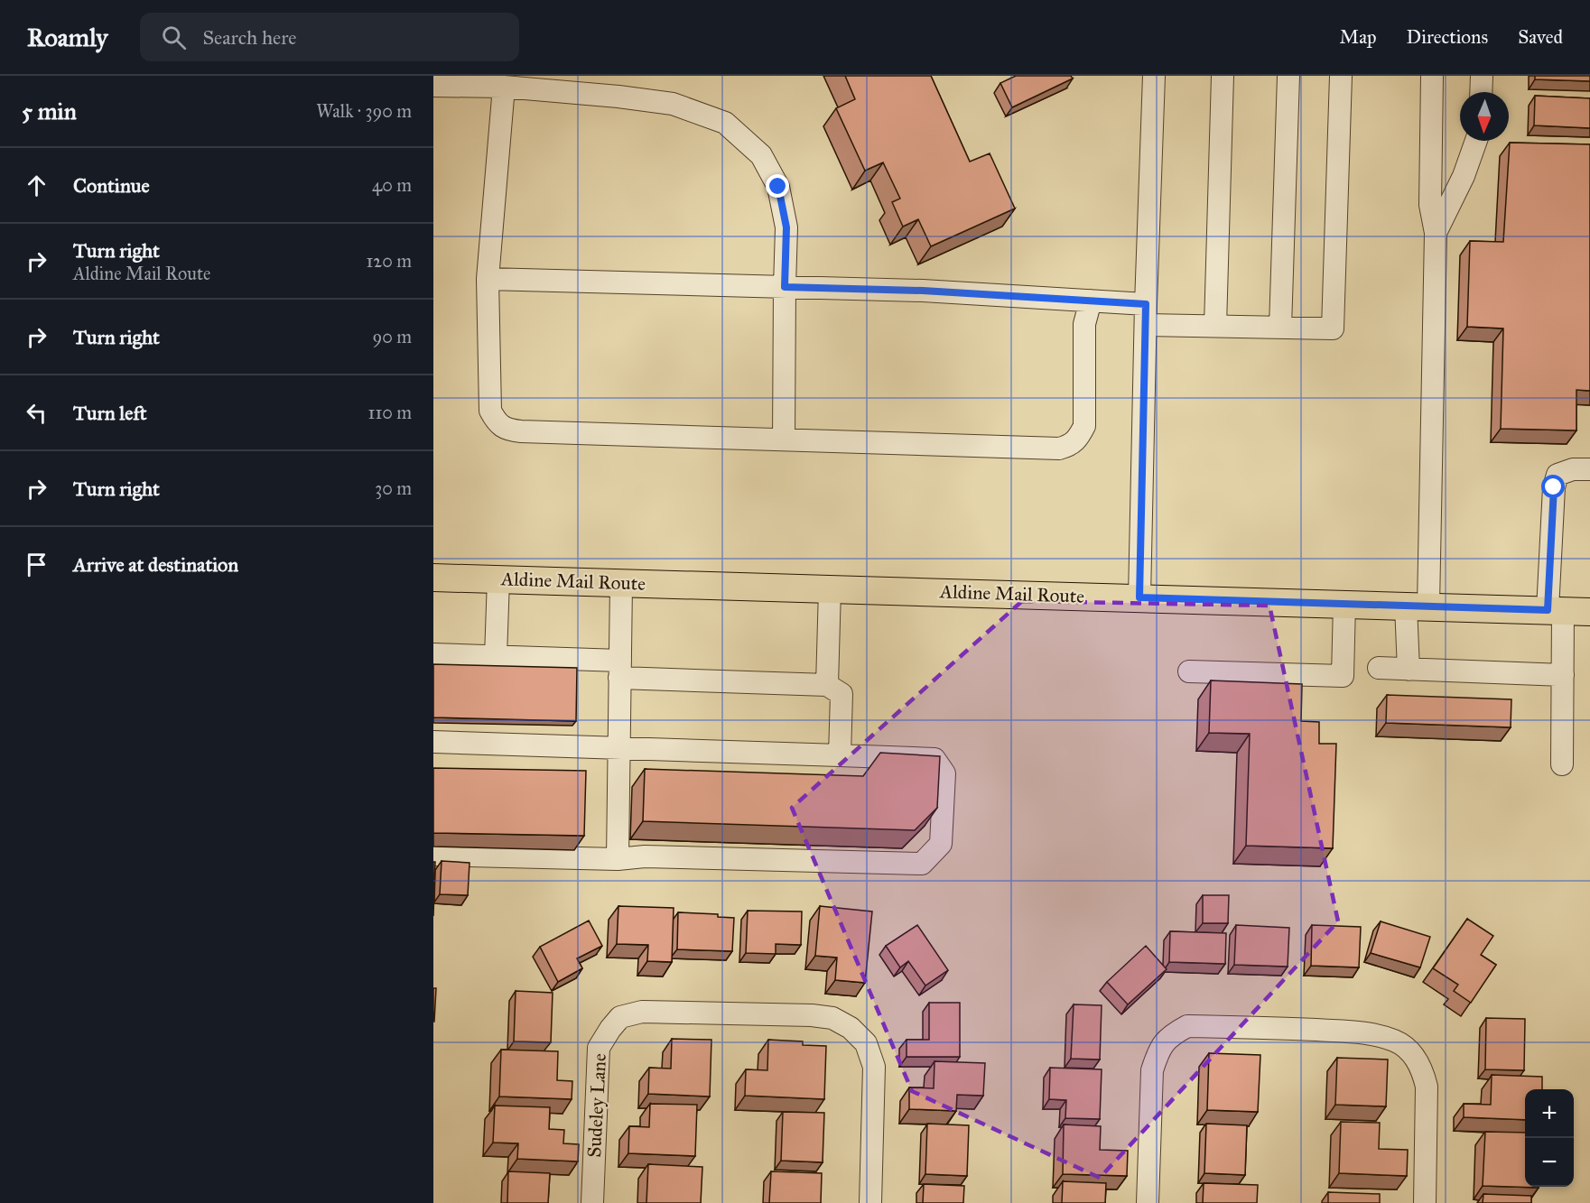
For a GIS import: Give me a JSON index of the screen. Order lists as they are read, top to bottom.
{
  "streets": {
    "main road": ["Aldine Mail Route"],
    "street": ["Sudeley Lane"]
  },
  "north": "bottom",
  "page": {
    "header": "Roamly",
    "search": "Search here",
    "nav": ["Map", "Directions", "Saved"],
    "heading": ["5 min", "Walk · 390 m"],
    "list": [
      ["Continue", "40 m"],
      ["Turn right", "Aldine Mail Route", "120 m"],
      ["Turn right", "90 m"],
      ["Turn left", "110 m"],
      ["Turn right", "30 m"],
      "Arrive at destination"
    ],
    "map_buttons": ["+", "−"]
  }
}
